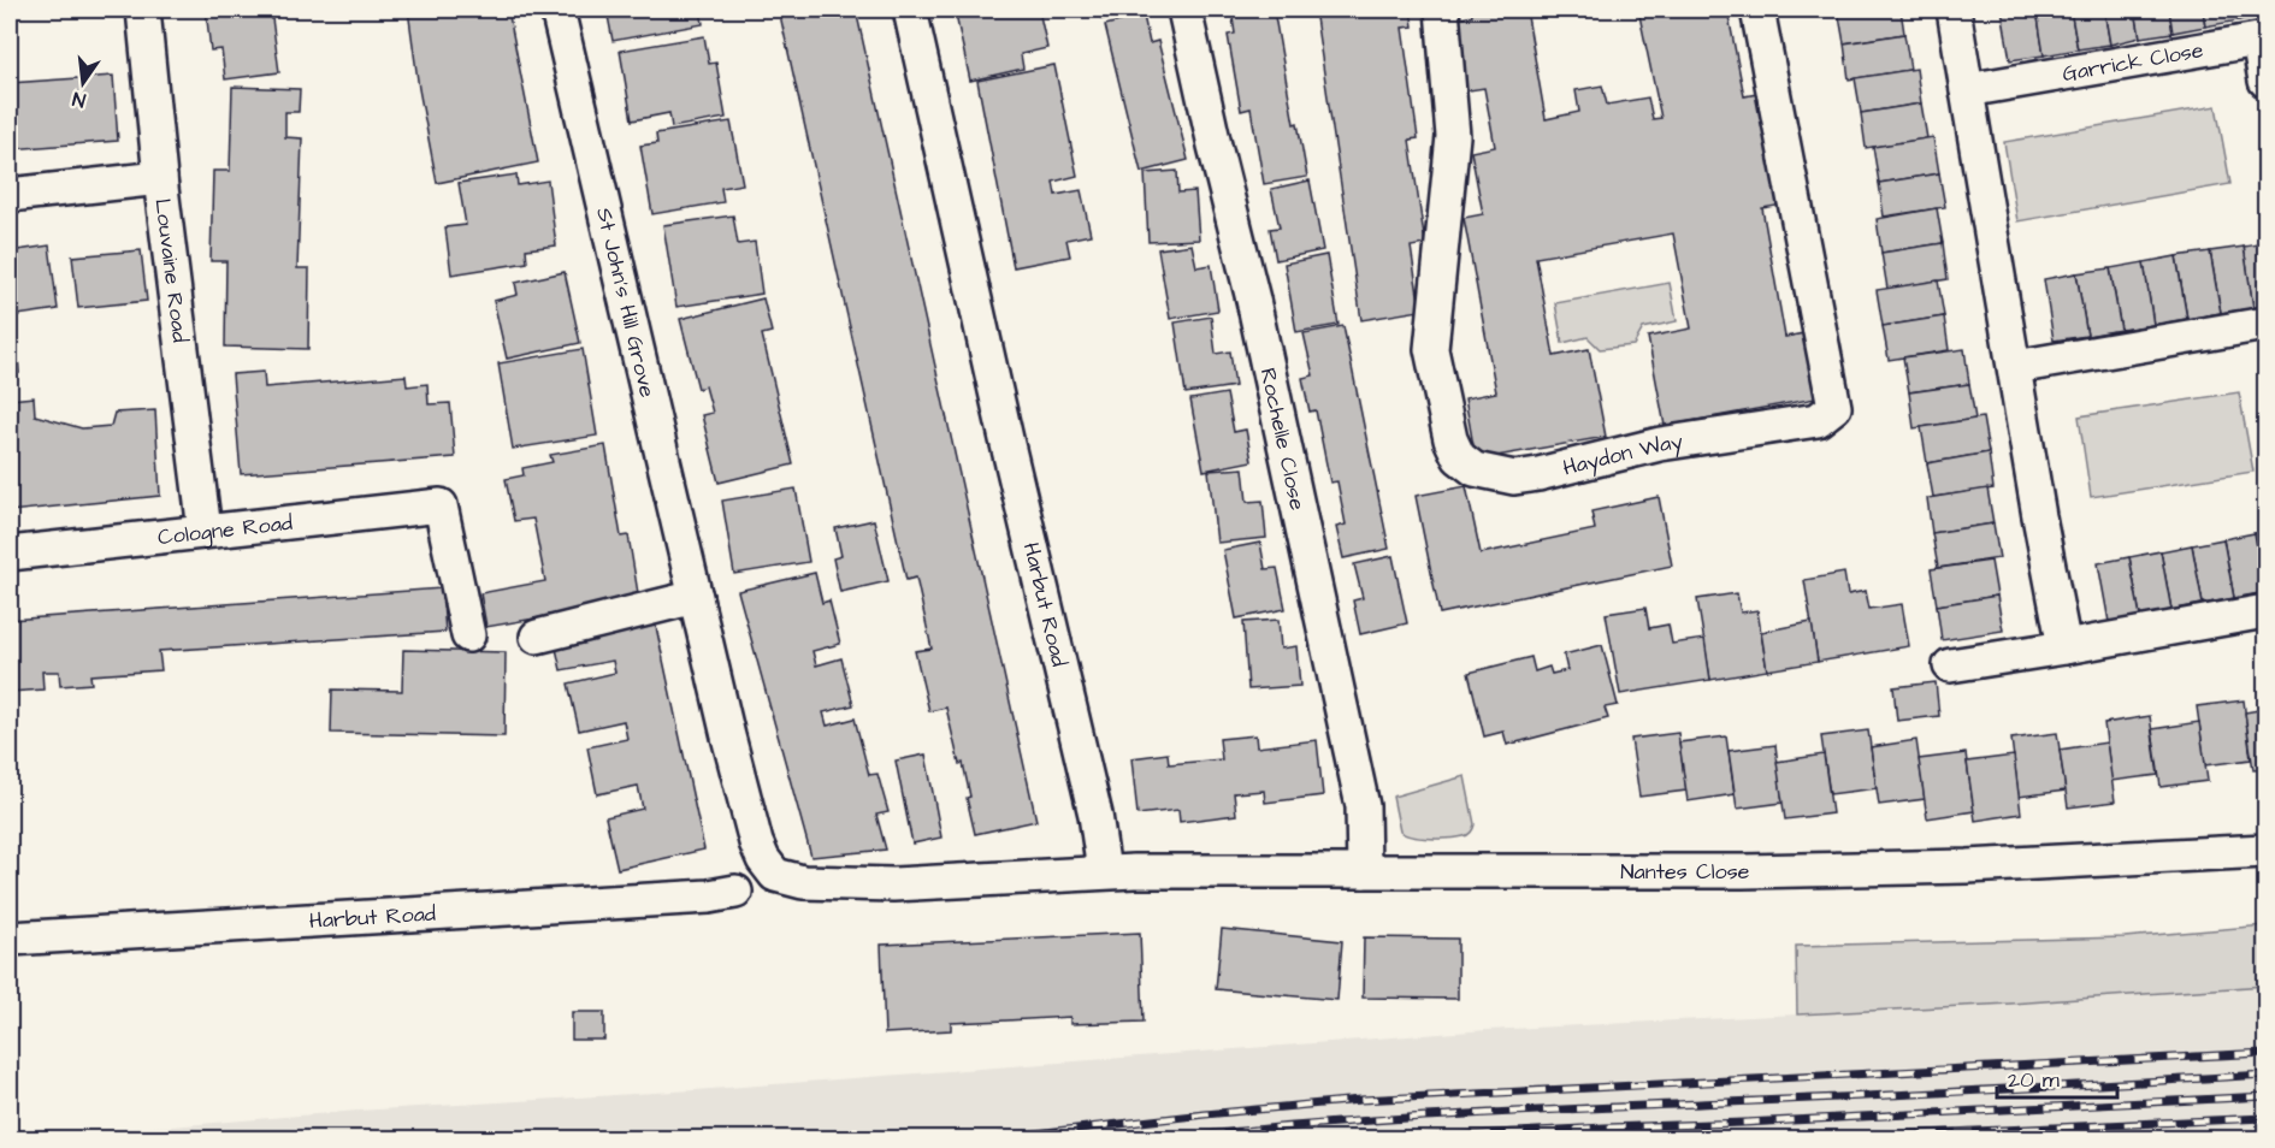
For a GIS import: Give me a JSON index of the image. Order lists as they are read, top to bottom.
{
  "streets": {
    "street": [
      "Garrick Close",
      "Louvaine Road",
      "St John's Hill Grove",
      "Rochelle Close",
      "Haydon Way",
      "Cologne Road",
      "Harbut Road",
      "Nantes Close"
    ]
  },
  "crossings": [
    ["Louvaine Road", "Cologne Road"],
    ["St John's Hill Grove", "Harbut Road"],
    ["St John's Hill Grove", "Nantes Close"],
    ["Rochelle Close", "Nantes Close"],
    ["Harbut Road", "Nantes Close"]
  ],
  "scale_bar": "20 m",
  "north": "bottom"
}
